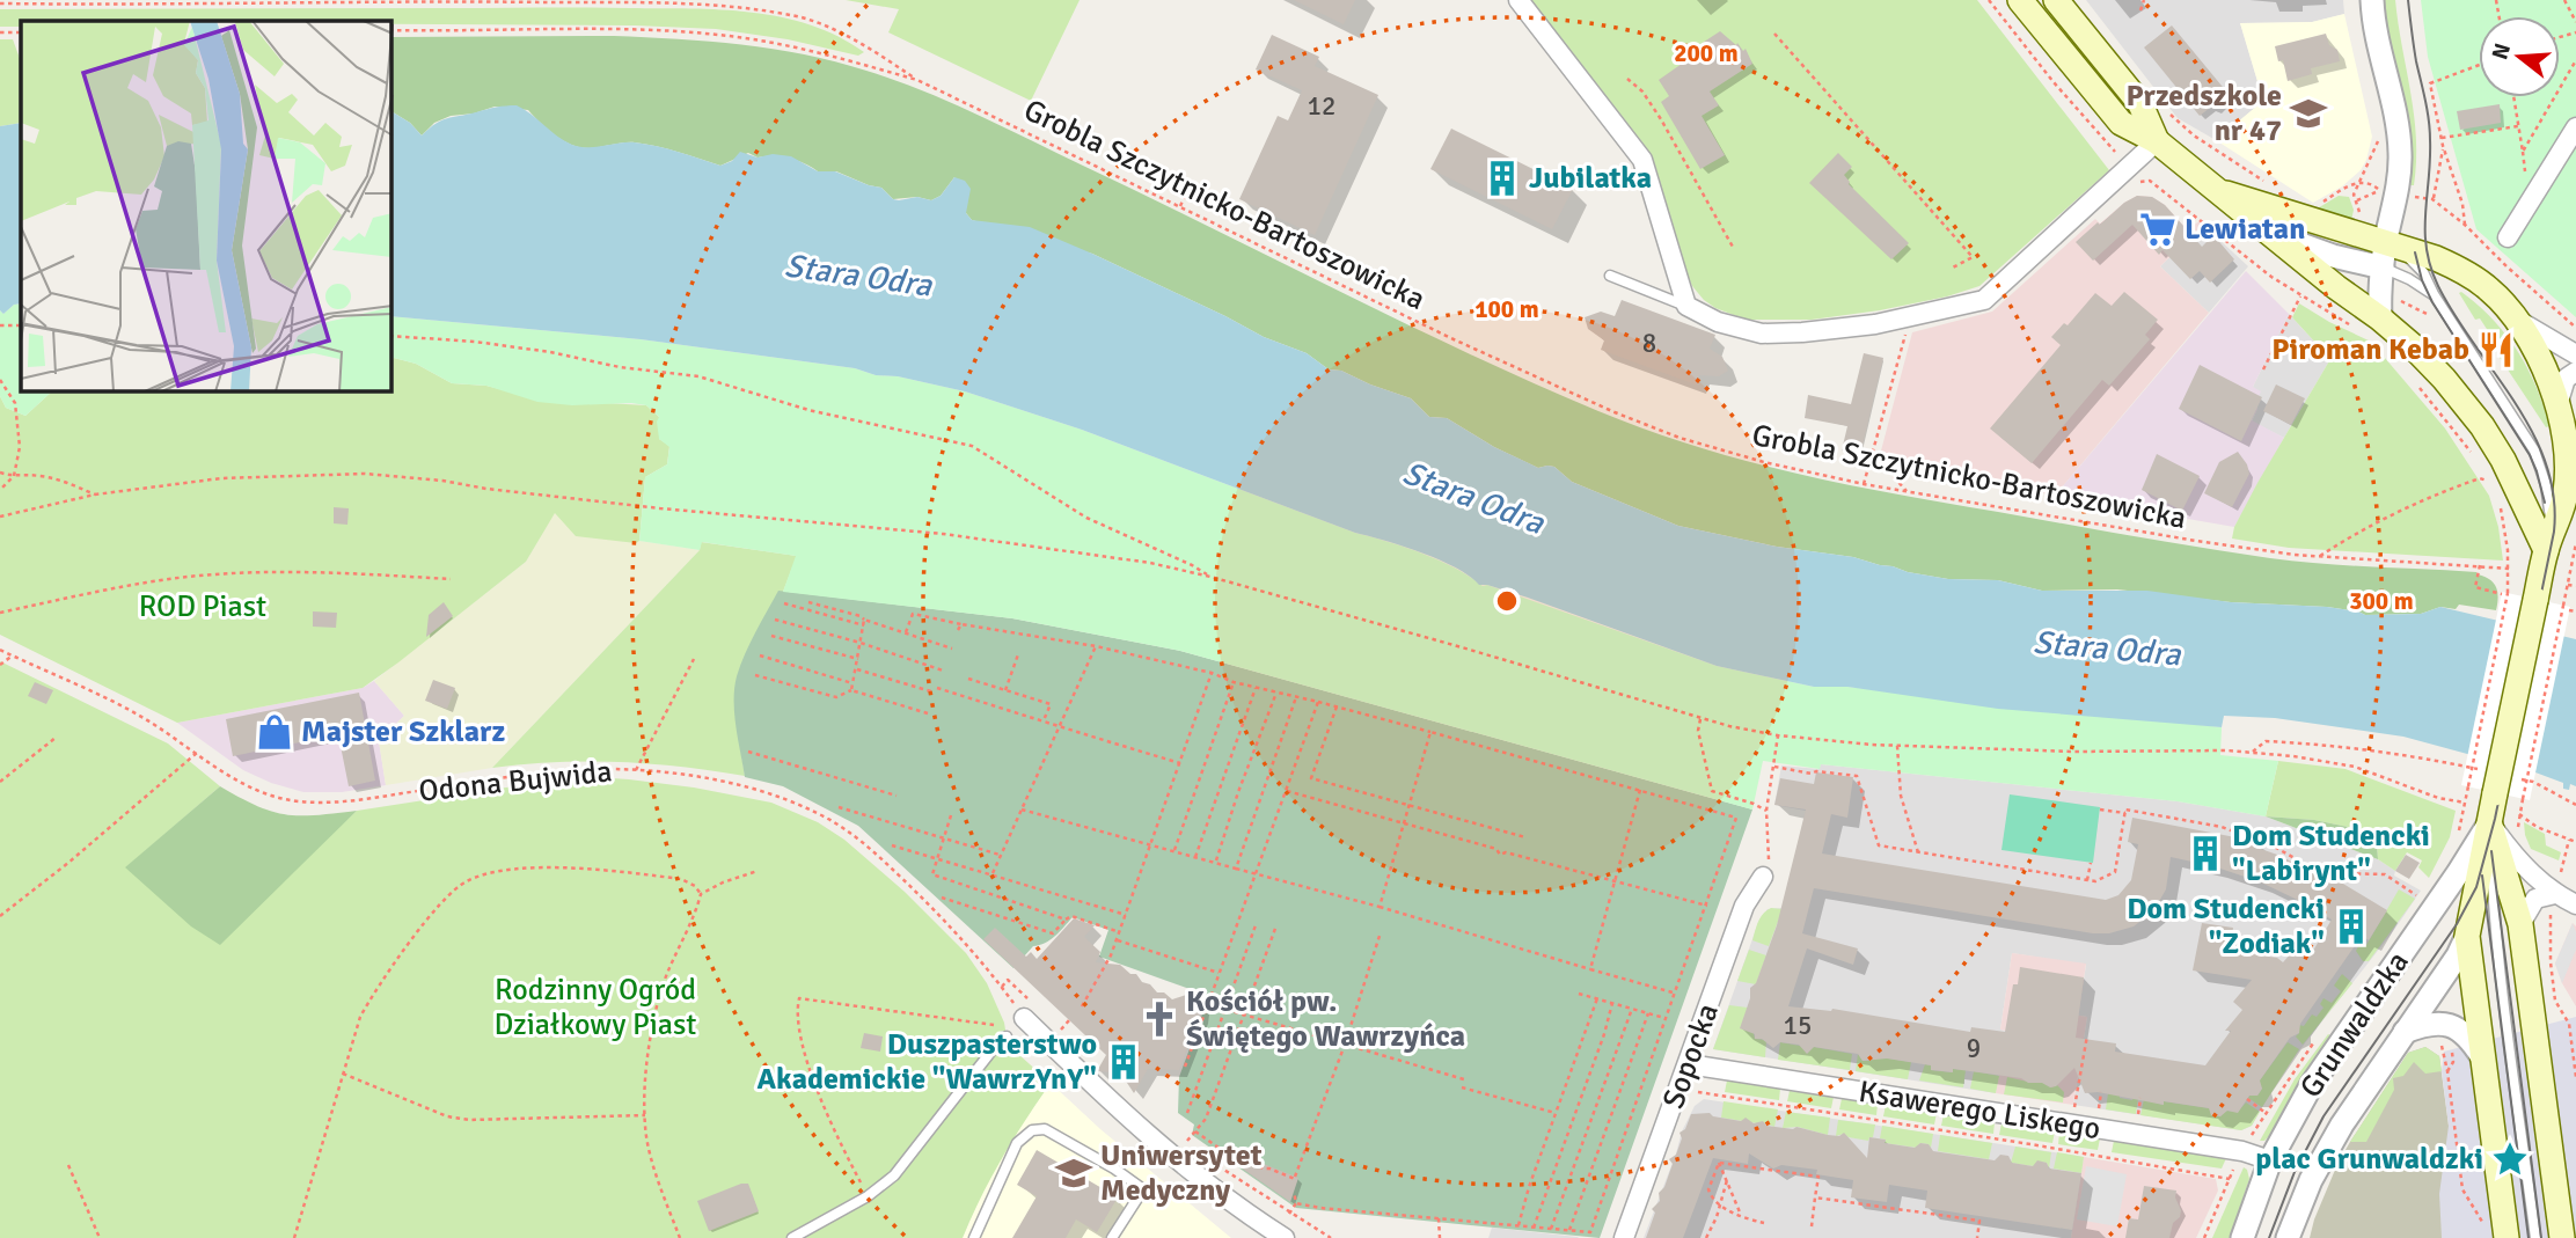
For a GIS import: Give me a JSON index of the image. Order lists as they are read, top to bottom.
{
  "streets": {
    "main road": ["Grunwaldzka"],
    "street": ["Sopocka", "Ksawerego Liskego"],
    "path": ["Grobla Szczytnicko-Bartoszowicka", "Odona Bujwida"]
  },
  "crossings": [
    ["Grunwaldzka", "Ksawerego Liskego"],
    ["Sopocka", "Ksawerego Liskego"]
  ],
  "water": ["Stara Odra"],
  "parks": ["ROD Piast", "Rodzinny Ogród Działkowy Piast"],
  "places": {
    "school or university": ["Przedszkole nr 47", "Uniwersytet Medyczny"],
    "building": [
      "Jubilatka",
      "Dom Studencki \"Labirynt\"",
      "Dom Studencki \"Zodiak\"",
      "Duszpasterstwo Akademickie \"WawrzYnY\""
    ],
    "supermarket": ["Lewiatan"],
    "restaurant": ["Piroman Kebab"],
    "shop": ["Majster Szklarz"],
    "church": ["Kościół pw. Świętego Wawrzyńca"],
    "place": ["plac Grunwaldzki"]
  },
  "house_numbers": [
    "12",
    "8",
    "15",
    "9"
  ],
  "north": "left",
  "rings": ["200 m", "100 m", "300 m"]
}
